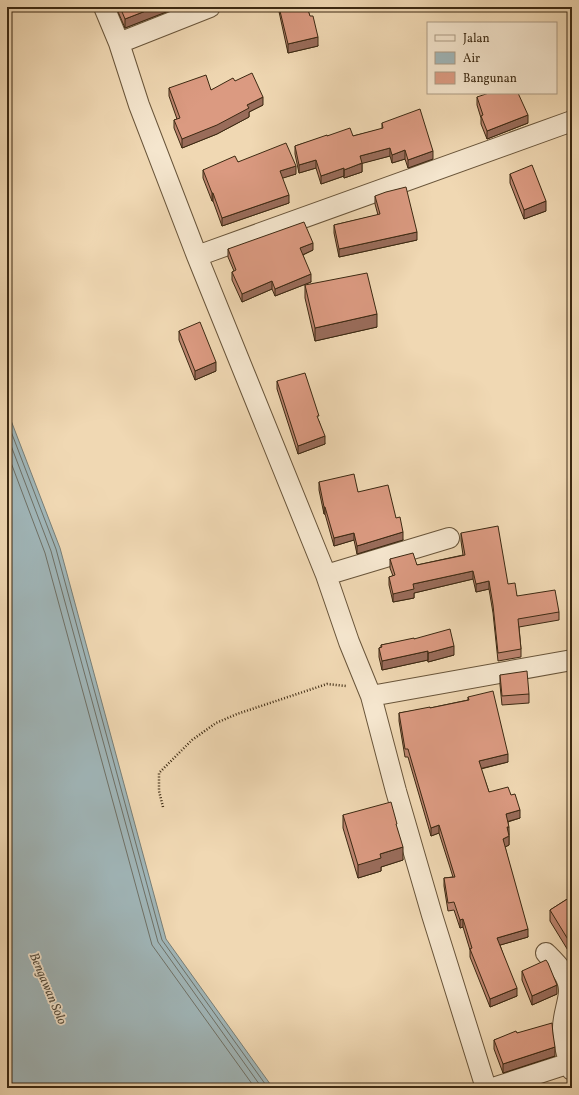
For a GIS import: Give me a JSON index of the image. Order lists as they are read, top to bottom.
{
  "water": ["Bengawan Solo"],
  "legend": ["Jalan", "Air", "Bangunan"]
}
